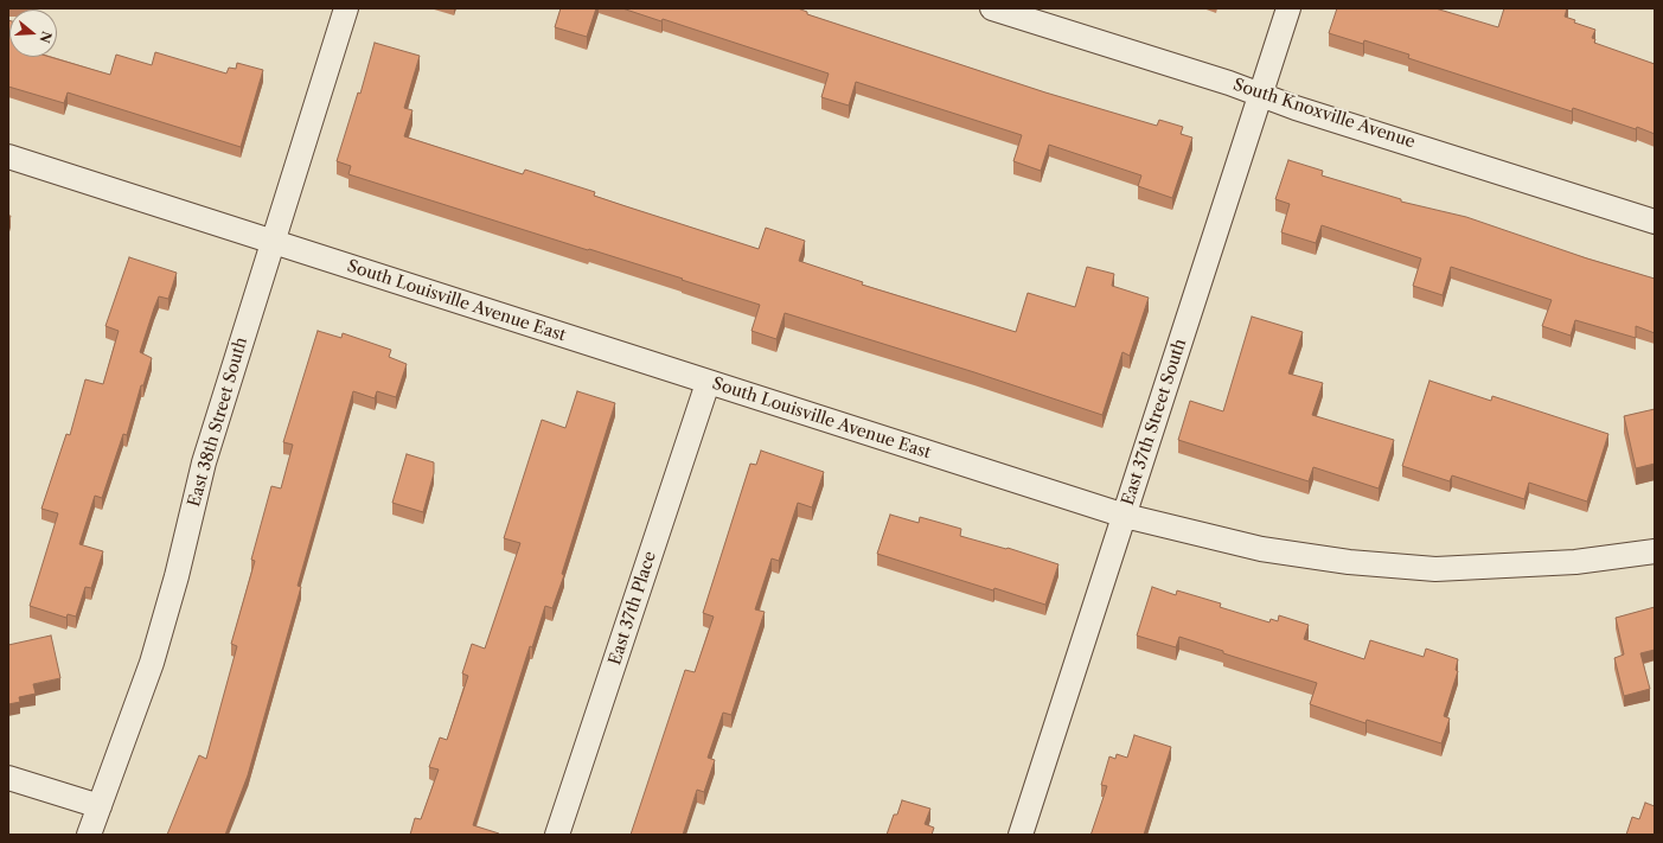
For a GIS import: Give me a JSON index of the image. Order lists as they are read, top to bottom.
{
  "streets": {
    "street": [
      "South Knoxville Avenue",
      "South Louisville Avenue East",
      "East 38th Street South",
      "East 37th Street South",
      "East 37th Place"
    ]
  },
  "crossings": [
    ["South Knoxville Avenue", "East 37th Street South"],
    ["South Louisville Avenue East", "East 38th Street South"],
    ["South Louisville Avenue East", "East 37th Street South"],
    ["South Louisville Avenue East", "East 37th Place"]
  ],
  "north": "right"
}
